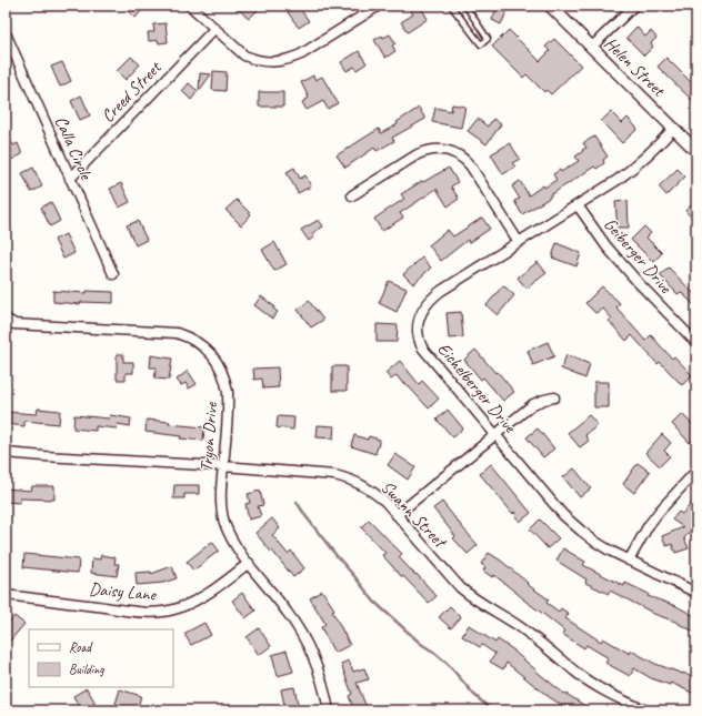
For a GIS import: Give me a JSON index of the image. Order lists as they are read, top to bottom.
{
  "streets": {
    "street": [
      "Helen Street",
      "Creed Street",
      "Calla Circle",
      "Geiberger Drive",
      "Eichelberger Drive",
      "Tryon Drive",
      "Swann Street",
      "Daisy Lane"
    ]
  },
  "crossings": [
    ["Helen Street", "Eichelberger Drive"],
    ["Creed Street", "Calla Circle"],
    ["Geiberger Drive", "Eichelberger Drive"],
    ["Tryon Drive", "Swann Street"],
    ["Tryon Drive", "Daisy Lane"]
  ],
  "legend": ["Road", "Building"]
}
